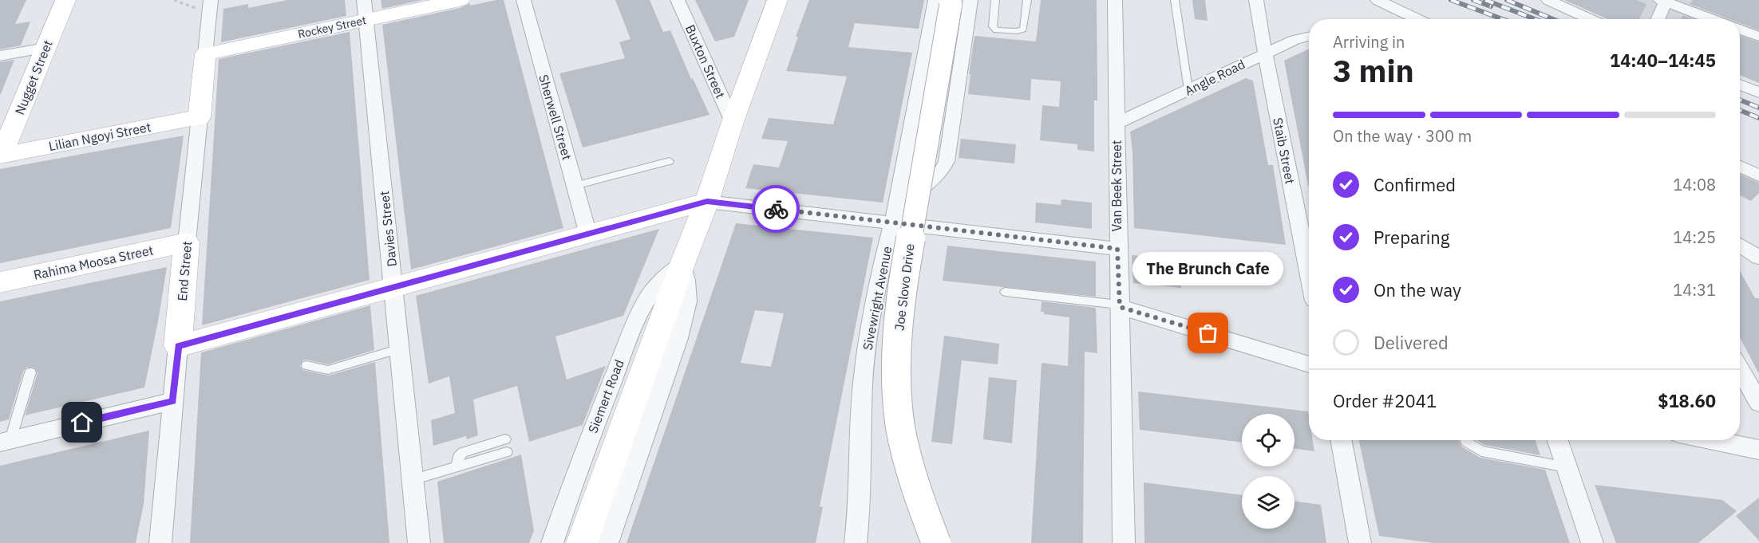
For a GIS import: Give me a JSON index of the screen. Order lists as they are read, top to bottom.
{
  "streets": {
    "street": [
      "Rockey Street",
      "Buxton Street",
      "Nugget Street",
      "Angle Road",
      "Sherwell Street",
      "Lilian Ngoyi Street",
      "Staib Street",
      "Van Beek Street",
      "Davies Street",
      "Rahima Moosa Street",
      "End Street",
      "Joe Slovo Drive",
      "Sivewright Avenue",
      "Siemert Road"
    ]
  },
  "crossings": [
    ["Rockey Street", "Davies Street"],
    ["Rockey Street", "End Street"],
    ["Buxton Street", "Siemert Road"],
    ["Nugget Street", "Lilian Ngoyi Street"],
    ["Angle Road", "Staib Street"],
    ["Angle Road", "Van Beek Street"],
    ["Lilian Ngoyi Street", "End Street"],
    ["Rahima Moosa Street", "End Street"],
    ["Joe Slovo Drive", "Sivewright Avenue"]
  ],
  "places": ["The Brunch Cafe"],
  "page": {
    "heading": ["3 min", "Arriving in", "14:40–14:45"],
    "panel": ["Order #2041", "$18.60"],
    "bar": "On the way · 300 m",
    "list": [
      ["Confirmed", "14:08"],
      ["Preparing", "14:25"],
      ["On the way", "14:31"],
      "Delivered"
    ],
    "bubble": "The Brunch Cafe"
  }
}
